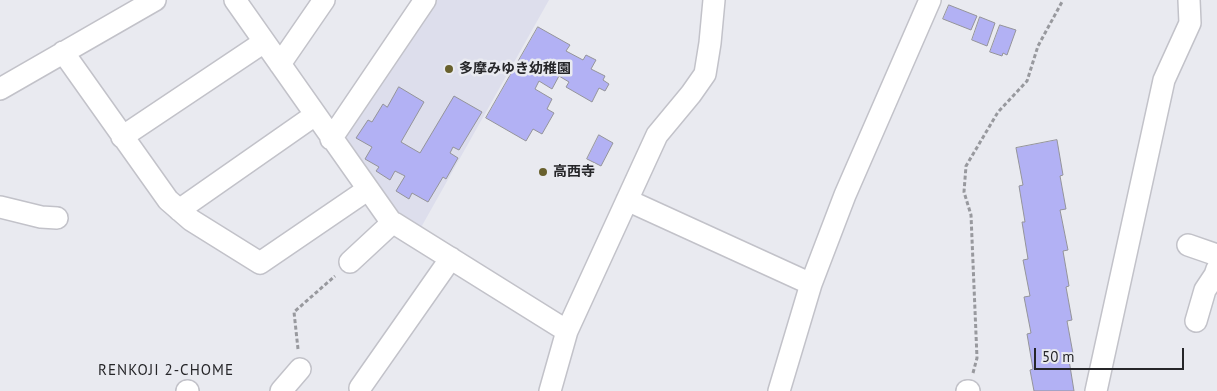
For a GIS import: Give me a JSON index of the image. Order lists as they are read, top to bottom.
{
  "districts": ["RENKOJI 2-CHOME"],
  "places": ["多摩みゆき幼稚園", "高西寺"],
  "scale_bar": "50 m"
}
